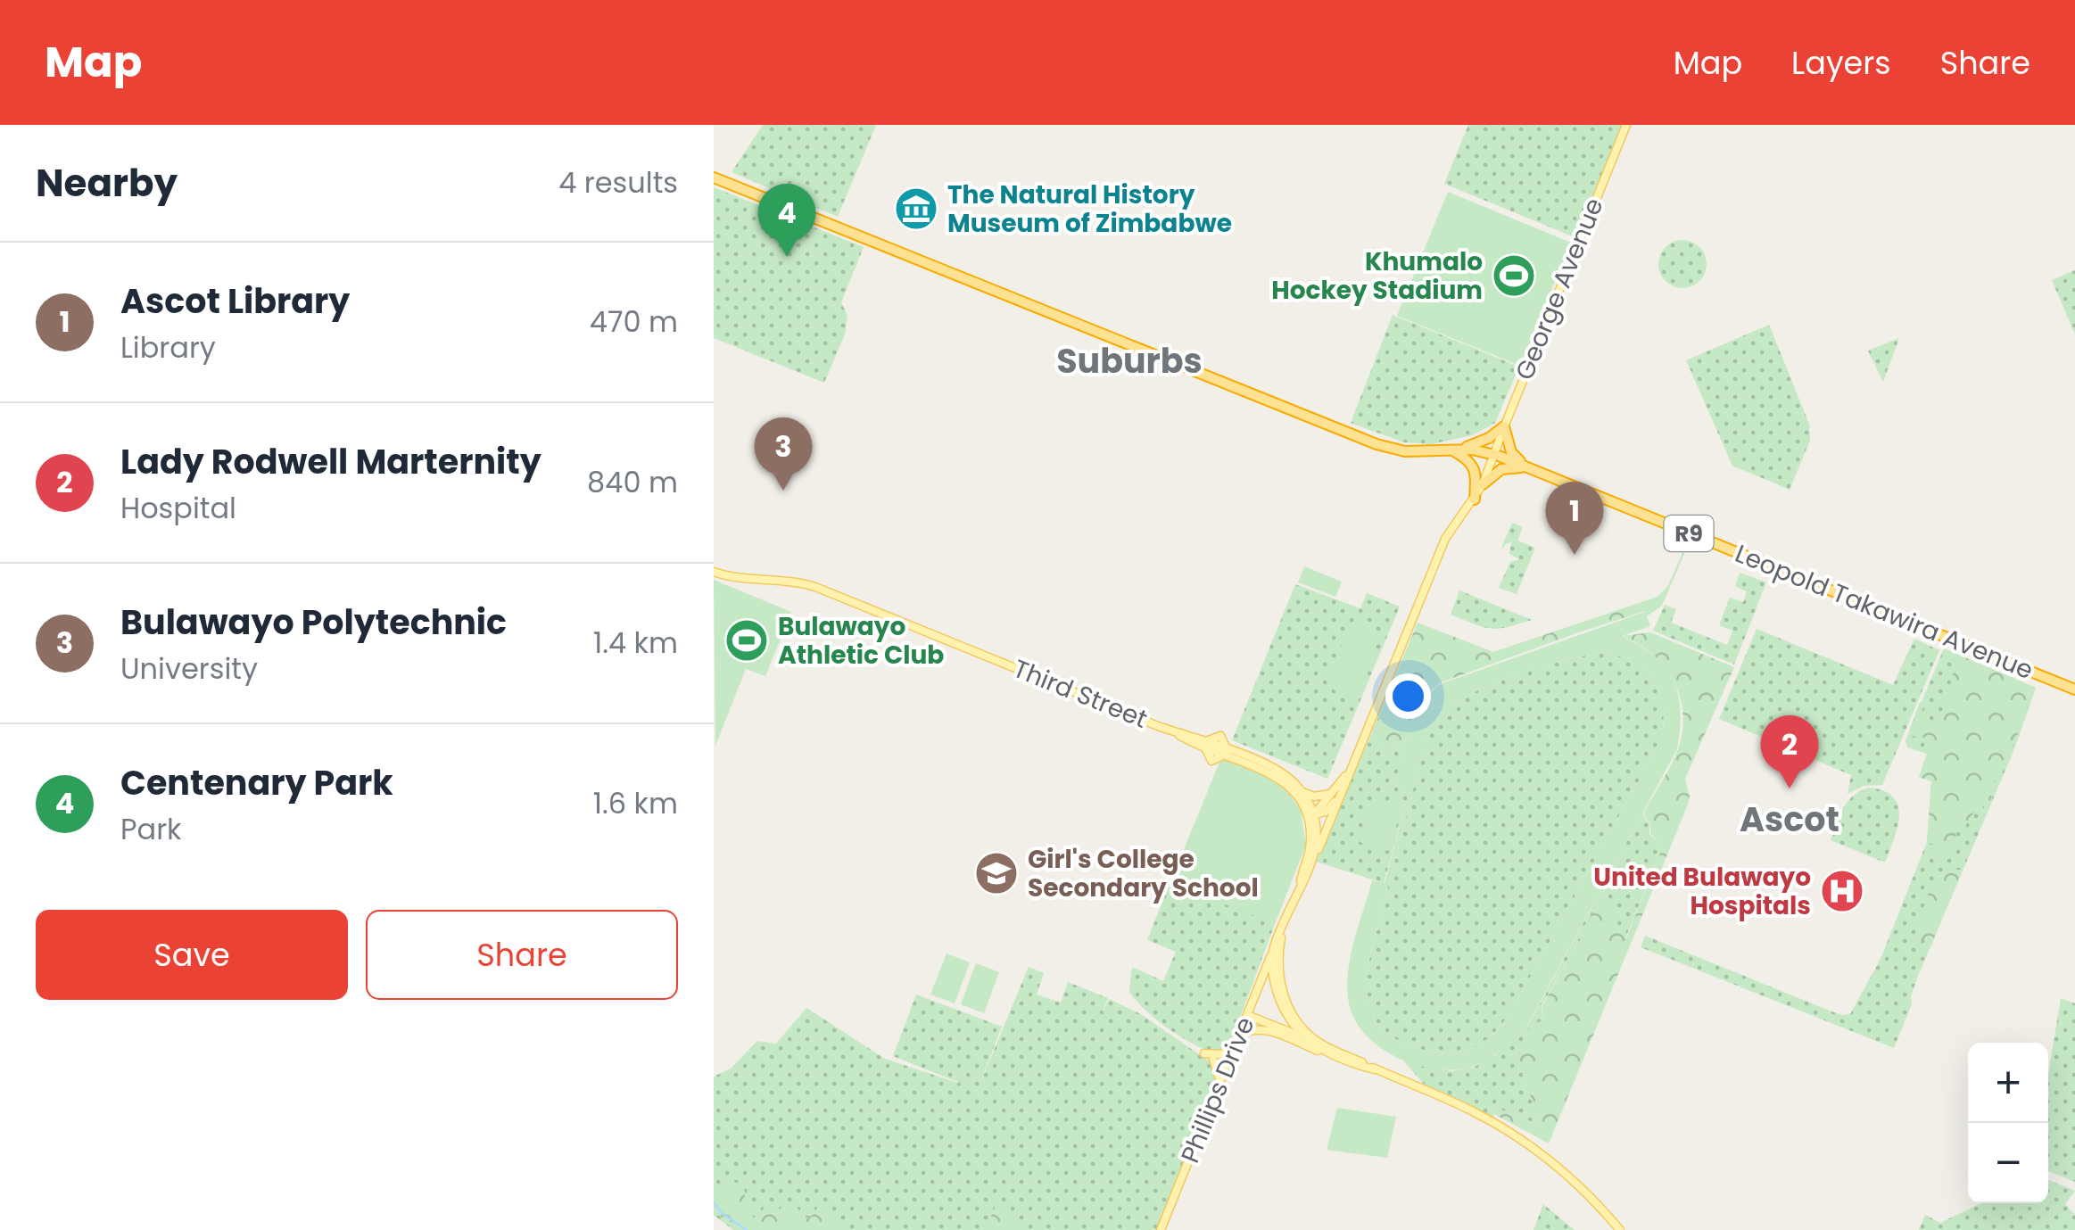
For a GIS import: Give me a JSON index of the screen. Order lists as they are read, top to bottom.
{
  "streets": {
    "highway": ["R9", "Leopold Takawira Avenue"],
    "main road": ["George Avenue", "Third Street", "Phillips Drive"]
  },
  "crossings": [
    ["George Avenue", "R9"],
    ["George Avenue", "Leopold Takawira Avenue"],
    ["R9", "Leopold Takawira Avenue"]
  ],
  "districts": ["Suburbs", "Ascot"],
  "places": {
    "museum": ["The Natural History Museum of Zimbabwe"],
    "sports": ["Khumalo Hockey Stadium", "Bulawayo Athletic Club"],
    "school or university": ["Girl's College Secondary School"],
    "hospital": ["United Bulawayo Hospitals"]
  },
  "page": {
    "header": "Map",
    "nav": ["Map", "Layers", "Share"],
    "heading": ["Nearby", "4 results"],
    "pins": [
      "4",
      "3",
      "1",
      "2"
    ],
    "list": [
      {
        "mark": "1",
        "name": "Ascot Library",
        "note": "Library",
        "value": "470 m"
      },
      {
        "mark": "2",
        "name": "Lady Rodwell Marternity",
        "note": "Hospital",
        "value": "840 m"
      },
      {
        "mark": "3",
        "name": "Bulawayo Polytechnic",
        "note": "University",
        "value": "1.4 km"
      },
      {
        "mark": "4",
        "name": "Centenary Park",
        "note": "Park",
        "value": "1.6 km"
      }
    ],
    "buttons": ["Save", "Share"],
    "map_buttons": ["+", "−"]
  }
}
